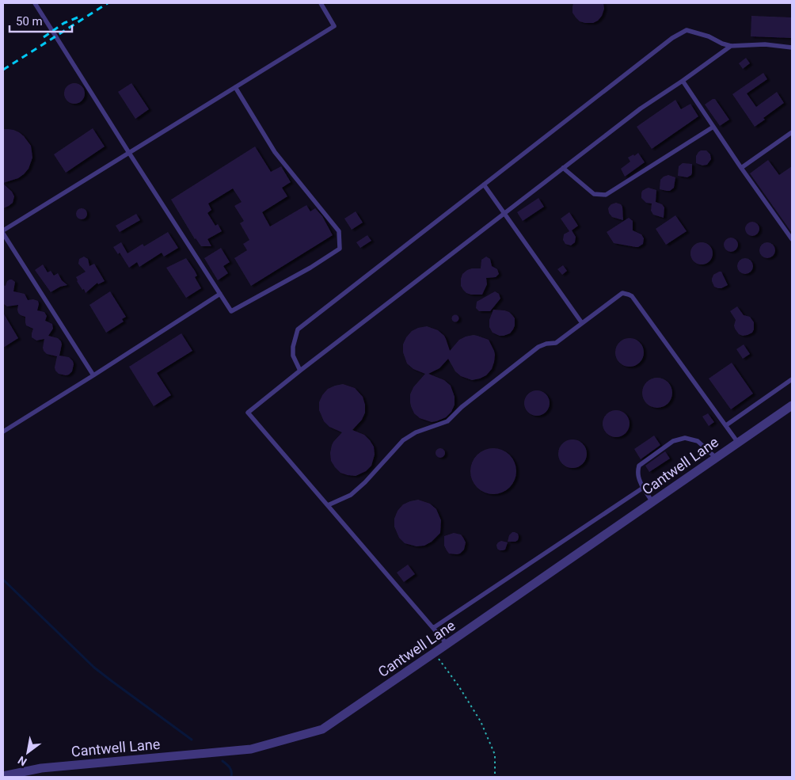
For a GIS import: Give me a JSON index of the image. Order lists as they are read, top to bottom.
{
  "streets": {
    "street": ["Cantwell Lane"]
  },
  "scale_bar": "50 m",
  "north": "bottom left"
}
